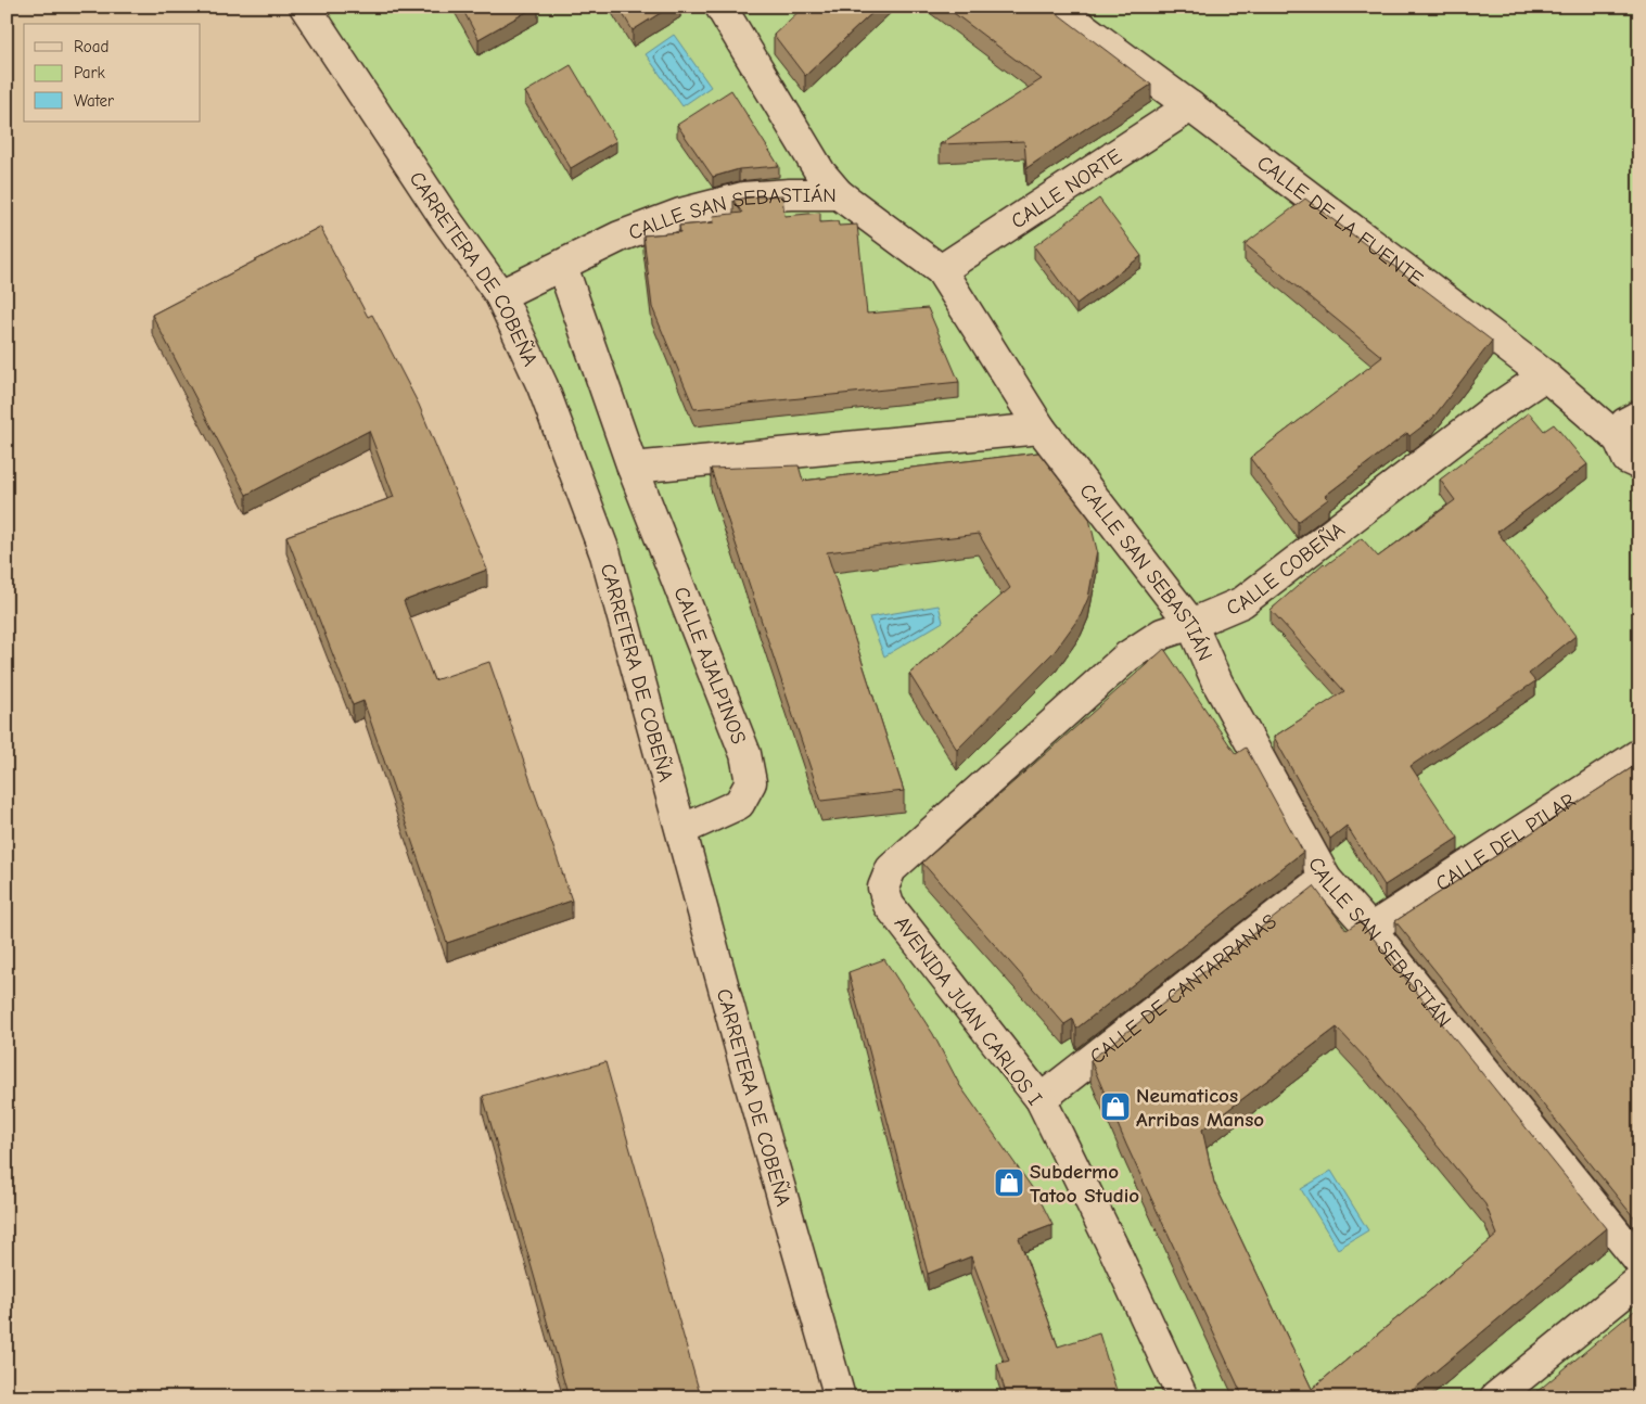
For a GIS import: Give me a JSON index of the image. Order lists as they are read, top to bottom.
{
  "streets": {
    "street": [
      "CALLE NORTE",
      "CALLE SAN SEBASTIÁN",
      "CALLE DE LA FUENTE",
      "CARRETERA DE COBEÑA",
      "CALLE COBEÑA",
      "CALLE AJALPINOS",
      "CALLE DEL PILAR",
      "CALLE DE CANTARRANAS",
      "AVENIDA JUAN CARLOS I"
    ]
  },
  "crossings": [
    ["CALLE NORTE", "CALLE SAN SEBASTIÁN"],
    ["CALLE NORTE", "CALLE DE LA FUENTE"],
    ["CALLE SAN SEBASTIÁN", "CARRETERA DE COBEÑA"],
    ["CALLE SAN SEBASTIÁN", "CALLE COBEÑA"],
    ["CALLE SAN SEBASTIÁN", "CALLE AJALPINOS"],
    ["CALLE SAN SEBASTIÁN", "CALLE DEL PILAR"],
    ["CALLE SAN SEBASTIÁN", "CALLE DE CANTARRANAS"],
    ["CALLE DE LA FUENTE", "CALLE COBEÑA"],
    ["CARRETERA DE COBEÑA", "CALLE AJALPINOS"],
    ["CALLE COBEÑA", "AVENIDA JUAN CARLOS I"],
    ["CALLE DE CANTARRANAS", "AVENIDA JUAN CARLOS I"]
  ],
  "places": {
    "shop": ["Neumaticos Arribas Manso", "Subdermo Tatoo Studio"]
  },
  "legend": ["Road", "Park", "Water"]
}
